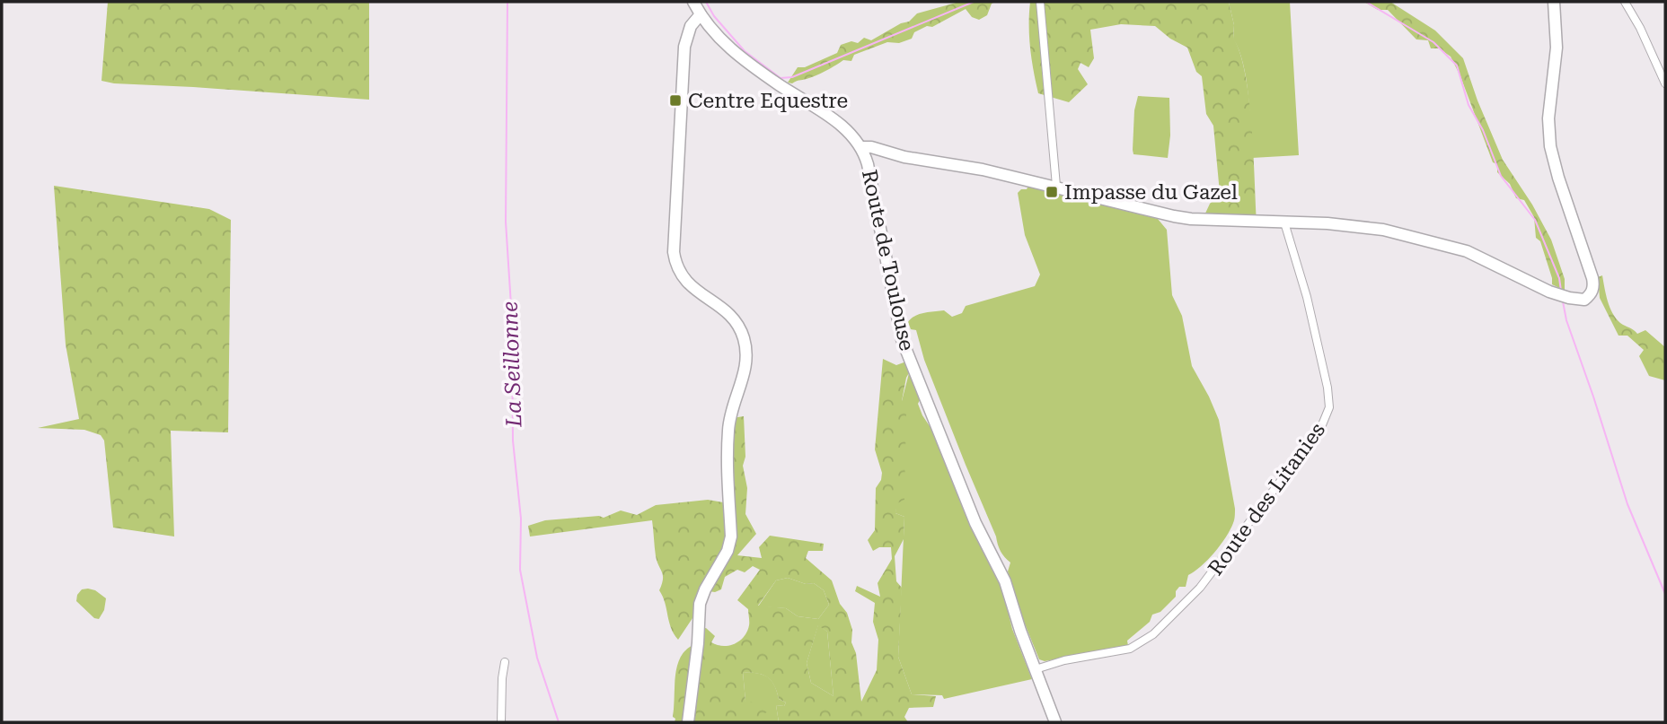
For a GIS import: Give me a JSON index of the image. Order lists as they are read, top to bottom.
{
  "streets": {
    "street": ["Route de Toulouse", "Route des Litanies"]
  },
  "crossings": [
    ["Route de Toulouse", "Route des Litanies"]
  ],
  "water": ["La Seillonne"],
  "places": {
    "transit": ["Centre Equestre", "Impasse du Gazel"]
  }
}
